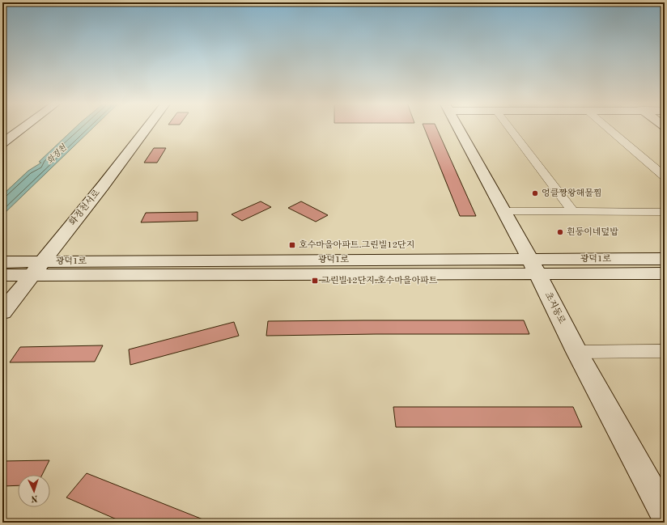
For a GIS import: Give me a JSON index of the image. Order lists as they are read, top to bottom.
{
  "streets": {
    "street": ["화정천서로", "광덕1로", "초지동로"]
  },
  "crossings": [
    ["화정천서로", "광덕1로"],
    ["광덕1로", "초지동로"]
  ],
  "water": ["화정천"],
  "places": {
    "other": ["엉클짱왕해물찜", "흰둥이네덮밥"],
    "transit": ["호수마을아파트.그린빌12단지", "그린빌12단지.호수마을아파트"]
  },
  "north": "bottom"
}
